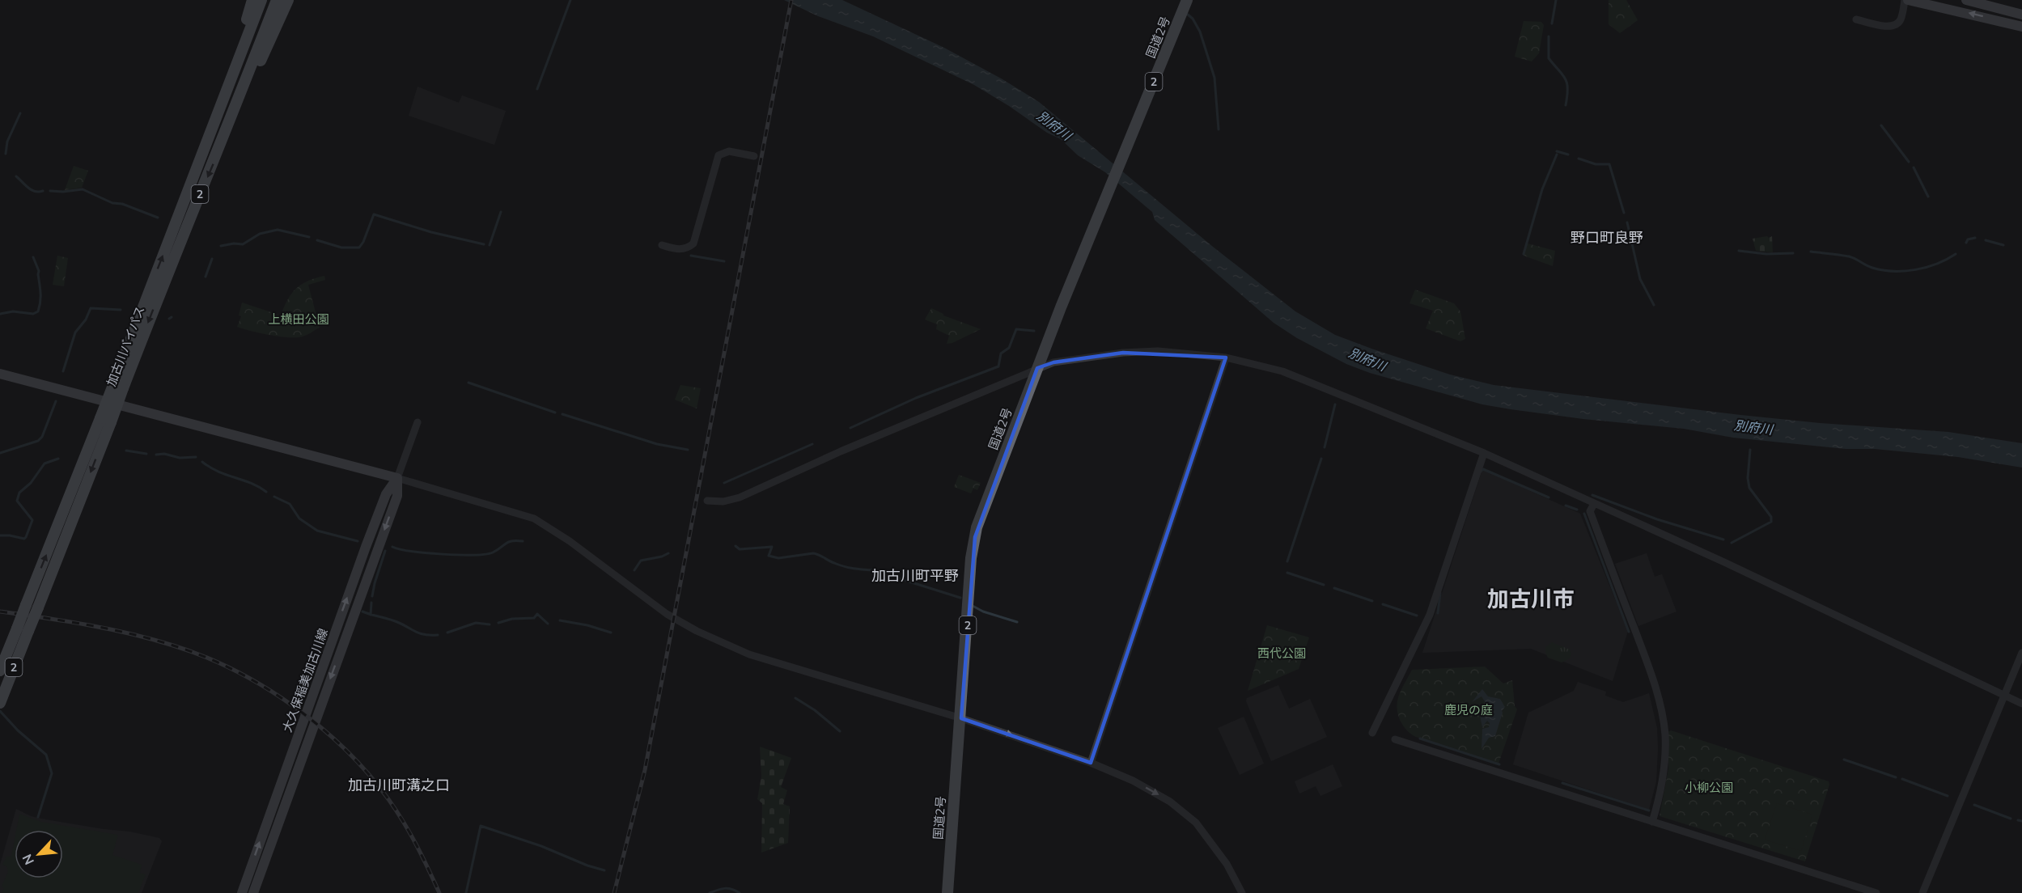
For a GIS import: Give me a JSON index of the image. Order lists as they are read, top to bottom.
{
  "streets": {
    "highway": ["国道2号", "2", "加古川バイパス"],
    "main road": ["大久保稲美加古川線"]
  },
  "districts": [
    "野口町良野",
    "加古川町平野",
    "加古川市",
    "加古川町溝之口"
  ],
  "water": ["別府川"],
  "parks": [
    "上横田公園",
    "西代公園",
    "鹿児の庭",
    "小柳公園"
  ],
  "north": "bottom left"
}
